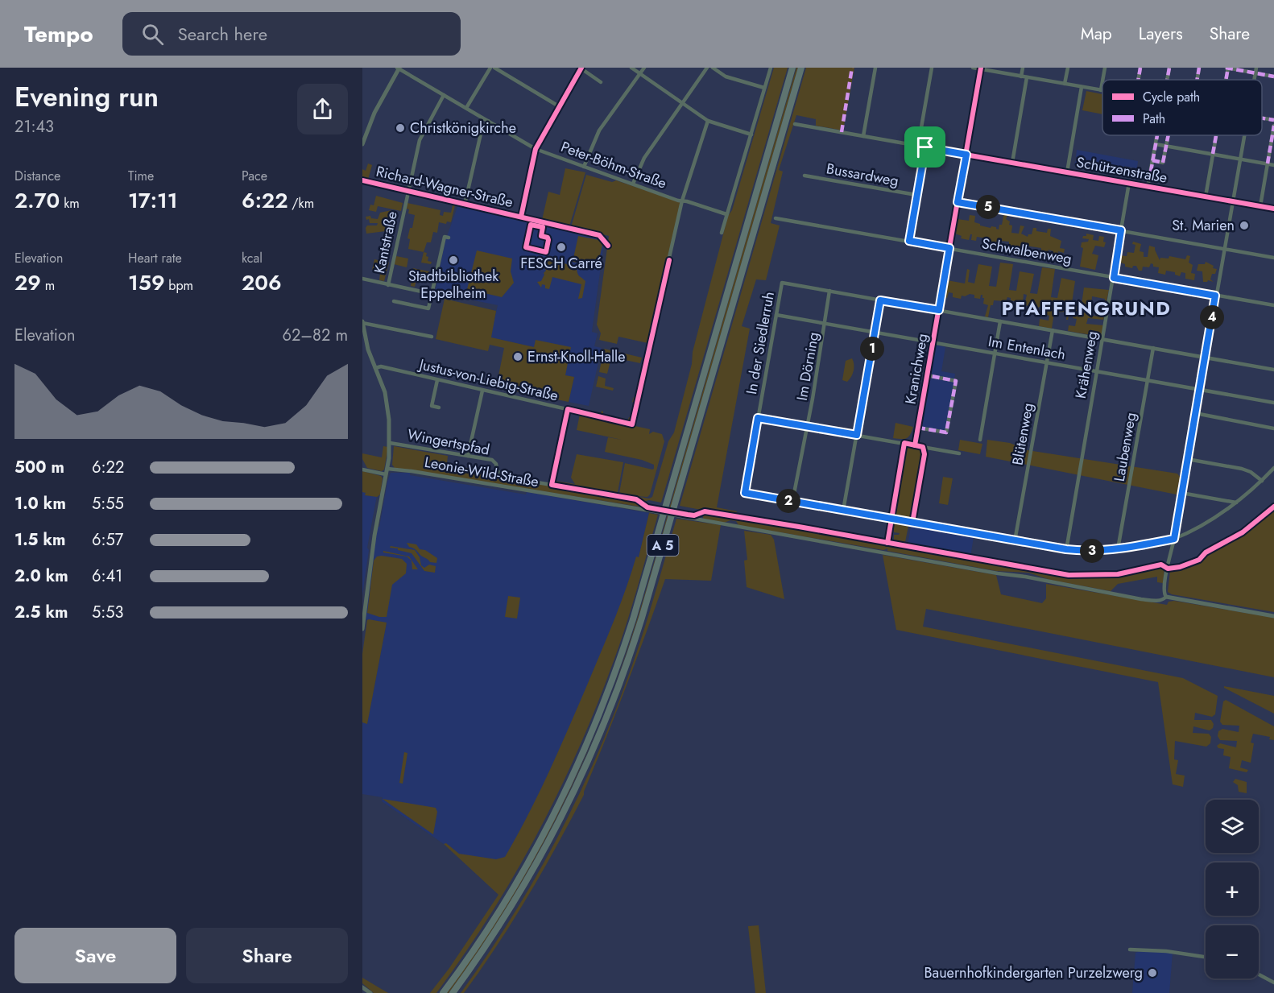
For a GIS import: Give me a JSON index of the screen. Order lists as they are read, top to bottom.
{
  "streets": {
    "highway": ["A 5"],
    "street": [
      "Peter-Böhm-Straße",
      "Schützenstraße",
      "Bussardweg",
      "Richard-Wagner-Straße",
      "Kantstraße",
      "Schwalbenweg",
      "In der Siedlerruh",
      "Im Entenlach",
      "Krähenweg",
      "Im Dörning",
      "Kranichweg",
      "Justus-von-Liebig-Straße",
      "Blütenweg",
      "Wingertspfad",
      "Laubenweg",
      "Leonie-Wild-Straße"
    ]
  },
  "crossings": [
    ["Peter-Böhm-Straße", "Kantstraße"],
    ["Schützenstraße", "Krähenweg"],
    ["Schützenstraße", "Kranichweg"],
    ["Richard-Wagner-Straße", "Kantstraße"],
    ["Schwalbenweg", "Krähenweg"],
    ["Schwalbenweg", "Kranichweg"],
    ["In der Siedlerruh", "Im Entenlach"],
    ["In der Siedlerruh", "Im Dörning"],
    ["Im Entenlach", "Krähenweg"],
    ["Im Entenlach", "Im Dörning"],
    ["Im Entenlach", "Kranichweg"],
    ["Im Entenlach", "Blütenweg"],
    ["Im Entenlach", "Laubenweg"],
    ["Justus-von-Liebig-Straße", "Wingertspfad"]
  ],
  "districts": ["PFAFFENGRUND"],
  "places": [
    "Christkönigkirche",
    "St. Marien",
    "FESCH Carré",
    "Stadtbibliothek Eppelheim",
    "Ernst-Knoll-Halle",
    "Bauernhofkindergarten Purzelzwerg"
  ],
  "legend": ["Cycle path", "Path"],
  "page": {
    "header": "Tempo",
    "search": "Search here",
    "nav": ["Map", "Layers", "Share"],
    "heading": ["Evening run", "21:43"],
    "stats": [
      ["Distance", "2.70 km"],
      ["Time", "17:11"],
      ["Pace", "6:22 /km"],
      ["Elevation", "29 m"],
      ["Heart rate", "159 bpm"],
      ["kcal", "206"]
    ],
    "pins": [
      "5",
      "4",
      "1",
      "2",
      "3"
    ],
    "chart": ["Elevation", "62–82 m"],
    "list": [
      {
        "name": "500 m",
        "note": "6:22"
      },
      {
        "name": "1.0 km",
        "note": "5:55"
      },
      {
        "name": "1.5 km",
        "note": "6:57"
      },
      {
        "name": "2.0 km",
        "note": "6:41"
      },
      {
        "name": "2.5 km",
        "note": "5:53"
      }
    ],
    "map_buttons": ["+", "−"],
    "buttons": ["Save", "Share"]
  }
}
